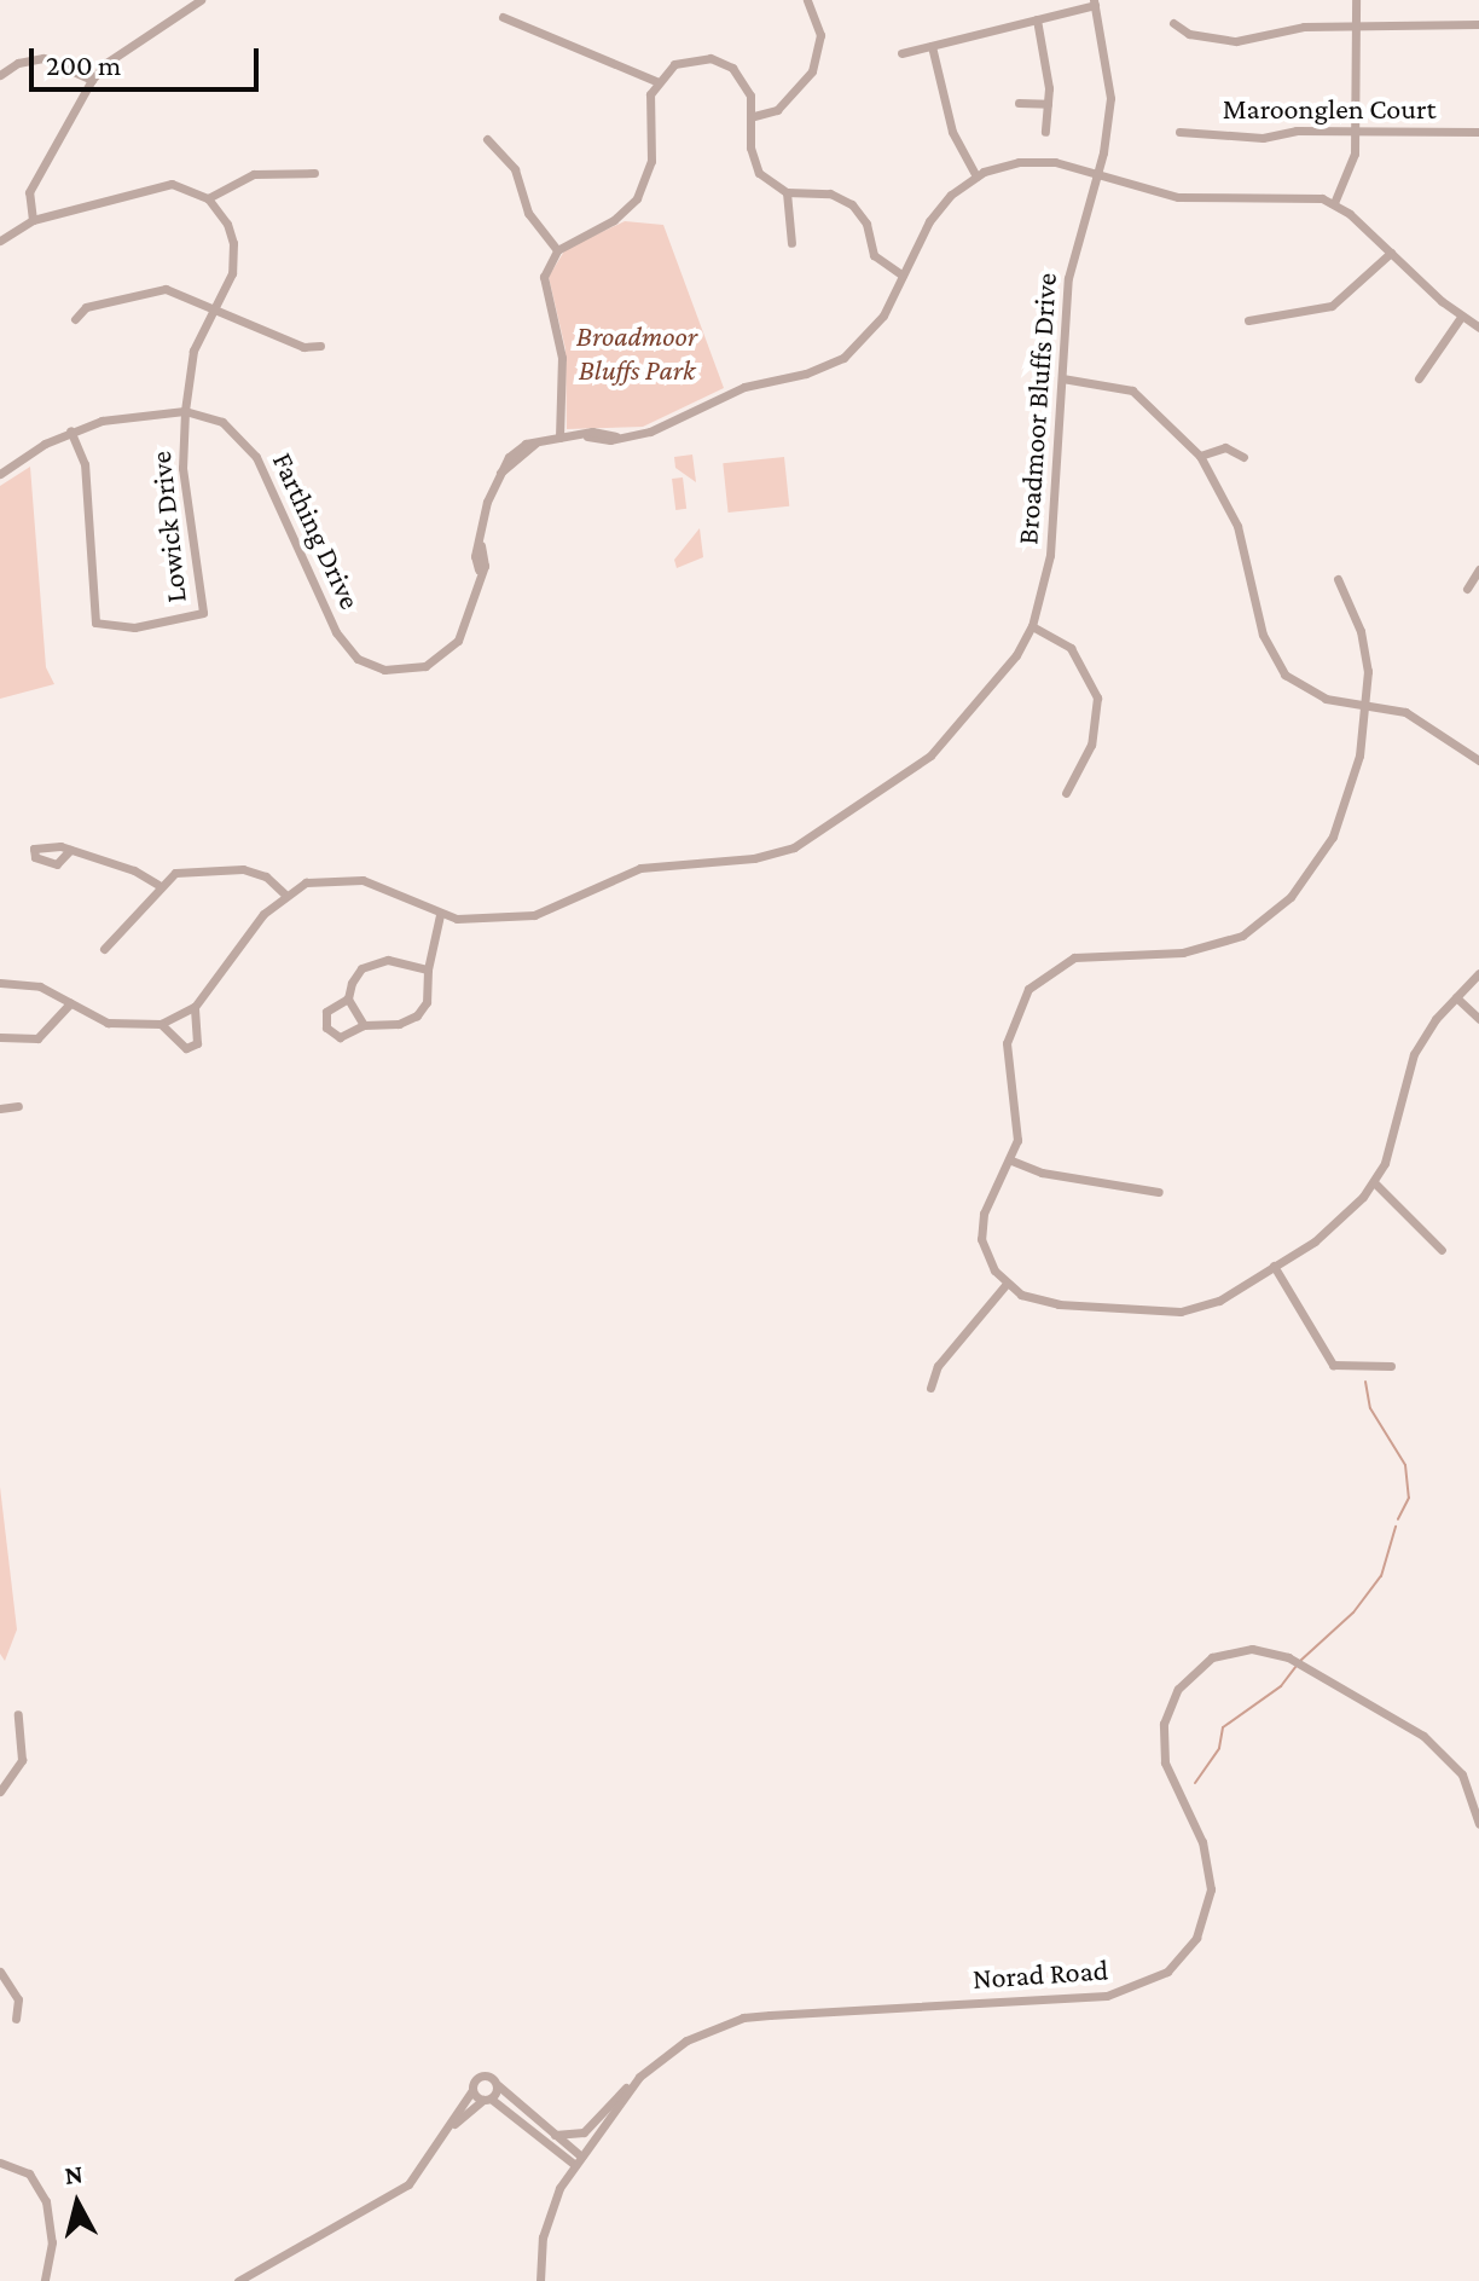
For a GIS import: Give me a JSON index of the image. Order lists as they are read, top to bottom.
{
  "streets": {
    "street": [
      "Maroonglen Court",
      "Broadmoor Bluffs Drive",
      "Lowick Drive",
      "Farthing Drive",
      "Norad Road"
    ]
  },
  "crossings": [
    ["Broadmoor Bluffs Drive", "Farthing Drive"],
    ["Lowick Drive", "Farthing Drive"]
  ],
  "parks": ["Broadmoor Bluffs Park"],
  "scale_bar": "200 m",
  "north": "top"
}
